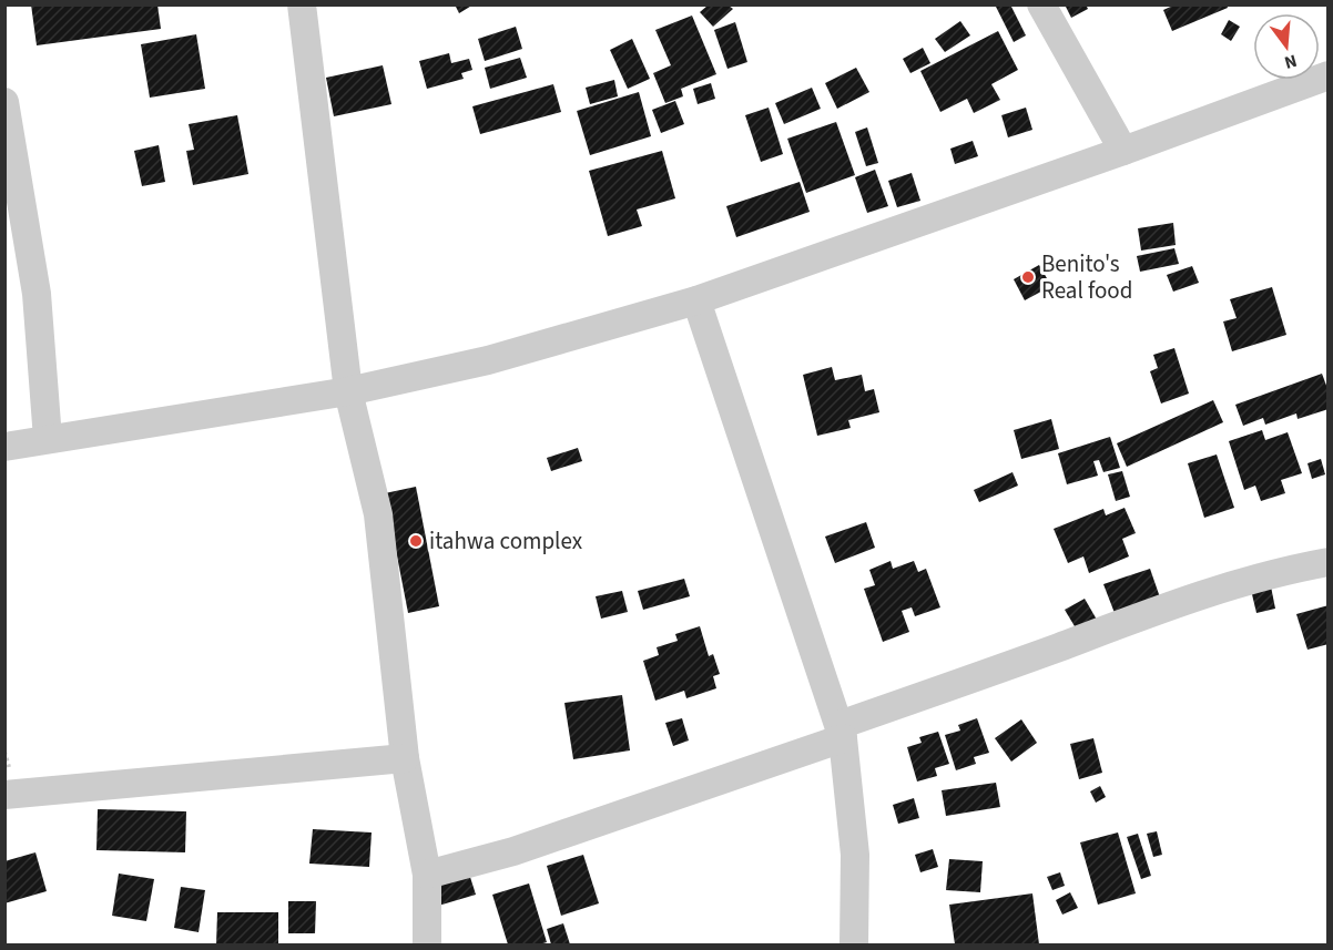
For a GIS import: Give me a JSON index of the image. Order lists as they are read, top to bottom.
{
  "places": ["Benito's Real food", "itahwa complex"],
  "north": "bottom"
}
